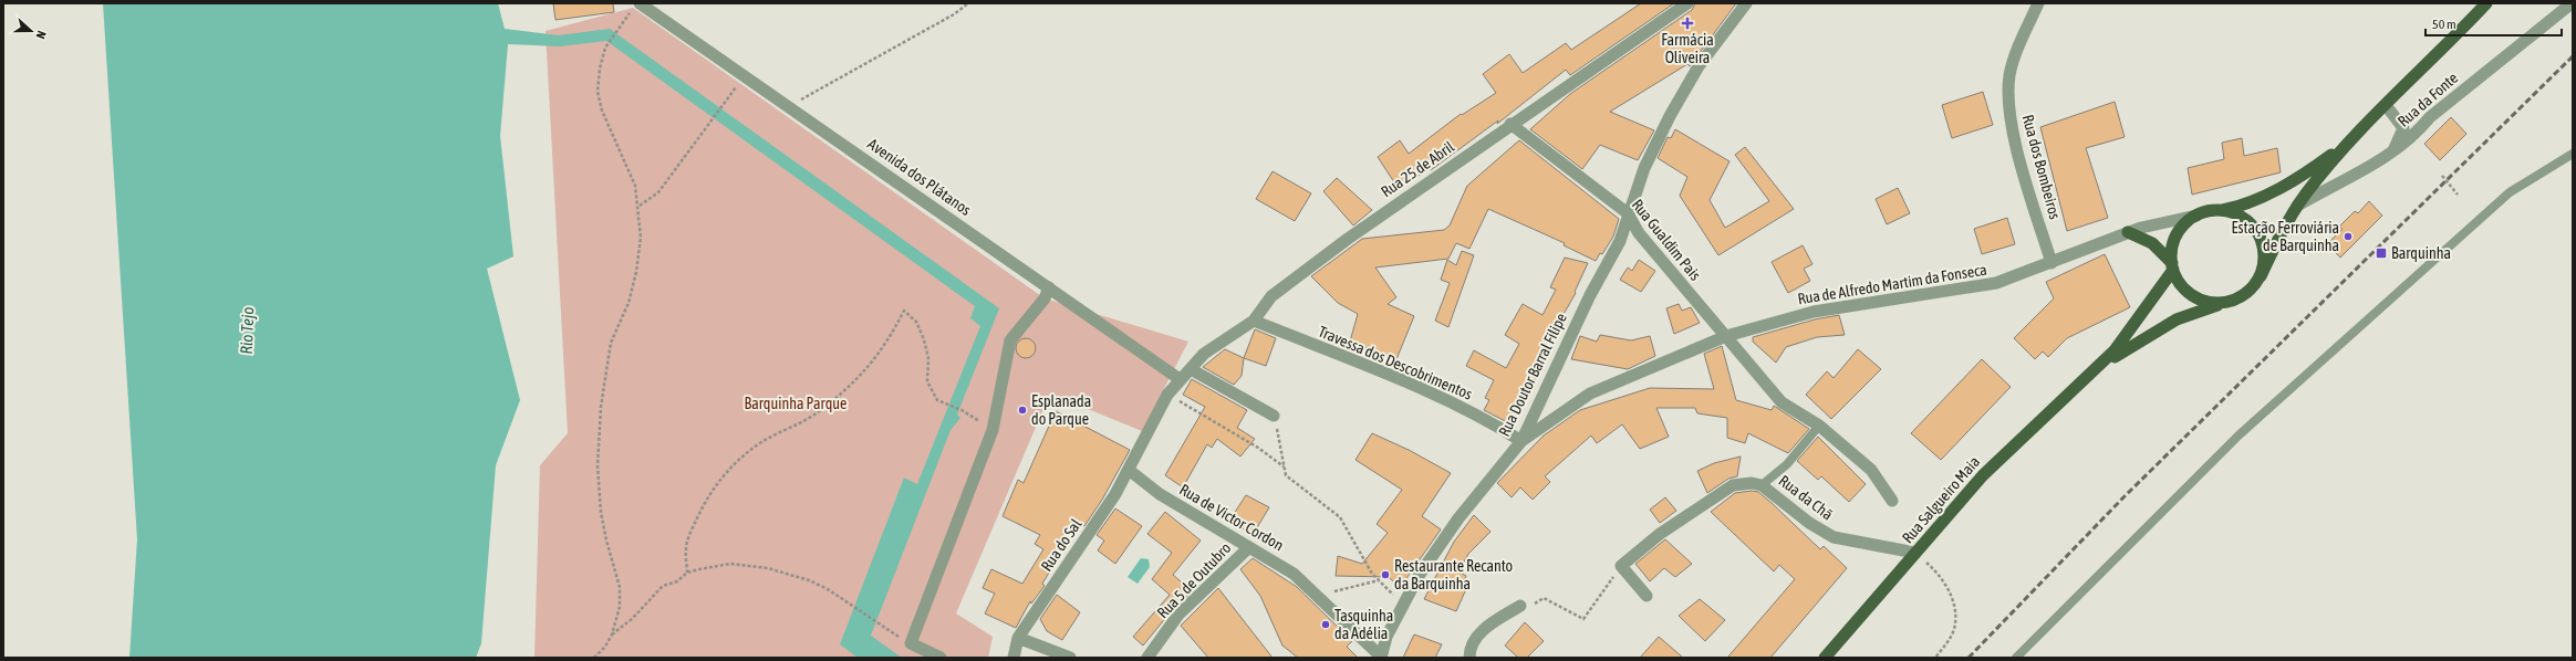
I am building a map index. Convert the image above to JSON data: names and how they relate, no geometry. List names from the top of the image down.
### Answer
{
  "streets": {
    "main road": ["Rua Salgueiro Maia"],
    "street": [
      "Rua da Fonte",
      "Rua dos Bombeiros",
      "Rua 25 de Abril",
      "Avenida dos Plátanos",
      "Rua Gualdim Pais",
      "Rua de Alfredo Martim da Fonseca",
      "Travessa dos Descobrimentos",
      "Rua Doutor Barral Filipe",
      "Rua da Chã",
      "Rua de Victor Cordon",
      "Rua do Sal",
      "Rua 5 de Outubro"
    ]
  },
  "crossings": [
    ["Rua dos Bombeiros", "Rua de Alfredo Martim da Fonseca"],
    ["Rua 25 de Abril", "Avenida dos Plátanos"],
    ["Rua 25 de Abril", "Rua Gualdim Pais"],
    ["Rua 25 de Abril", "Travessa dos Descobrimentos"],
    ["Rua 25 de Abril", "Rua do Sal"],
    ["Rua Gualdim Pais", "Rua de Alfredo Martim da Fonseca"],
    ["Rua Gualdim Pais", "Rua Doutor Barral Filipe"],
    ["Rua de Alfredo Martim da Fonseca", "Travessa dos Descobrimentos"],
    ["Rua de Alfredo Martim da Fonseca", "Rua Doutor Barral Filipe"],
    ["Rua de Alfredo Martim da Fonseca", "Rua Salgueiro Maia"],
    ["Travessa dos Descobrimentos", "Rua Doutor Barral Filipe"],
    ["Rua Doutor Barral Filipe", "Rua de Victor Cordon"],
    ["Rua da Chã", "Rua Salgueiro Maia"],
    ["Rua de Victor Cordon", "Rua do Sal"],
    ["Rua de Victor Cordon", "Rua 5 de Outubro"]
  ],
  "water": ["Rio Tejo"],
  "parks": ["Barquinha Parque"],
  "places": {
    "health": ["Farmácia Oliveira"],
    "other": [
      "Estação Ferroviária de Barquinha",
      "Esplanada do Parque",
      "Restaurante Recanto da Barquinha",
      "Tasquinha da Adélia"
    ],
    "transit": ["Barquinha"]
  },
  "scale_bar": "50 m",
  "north": "right"
}
